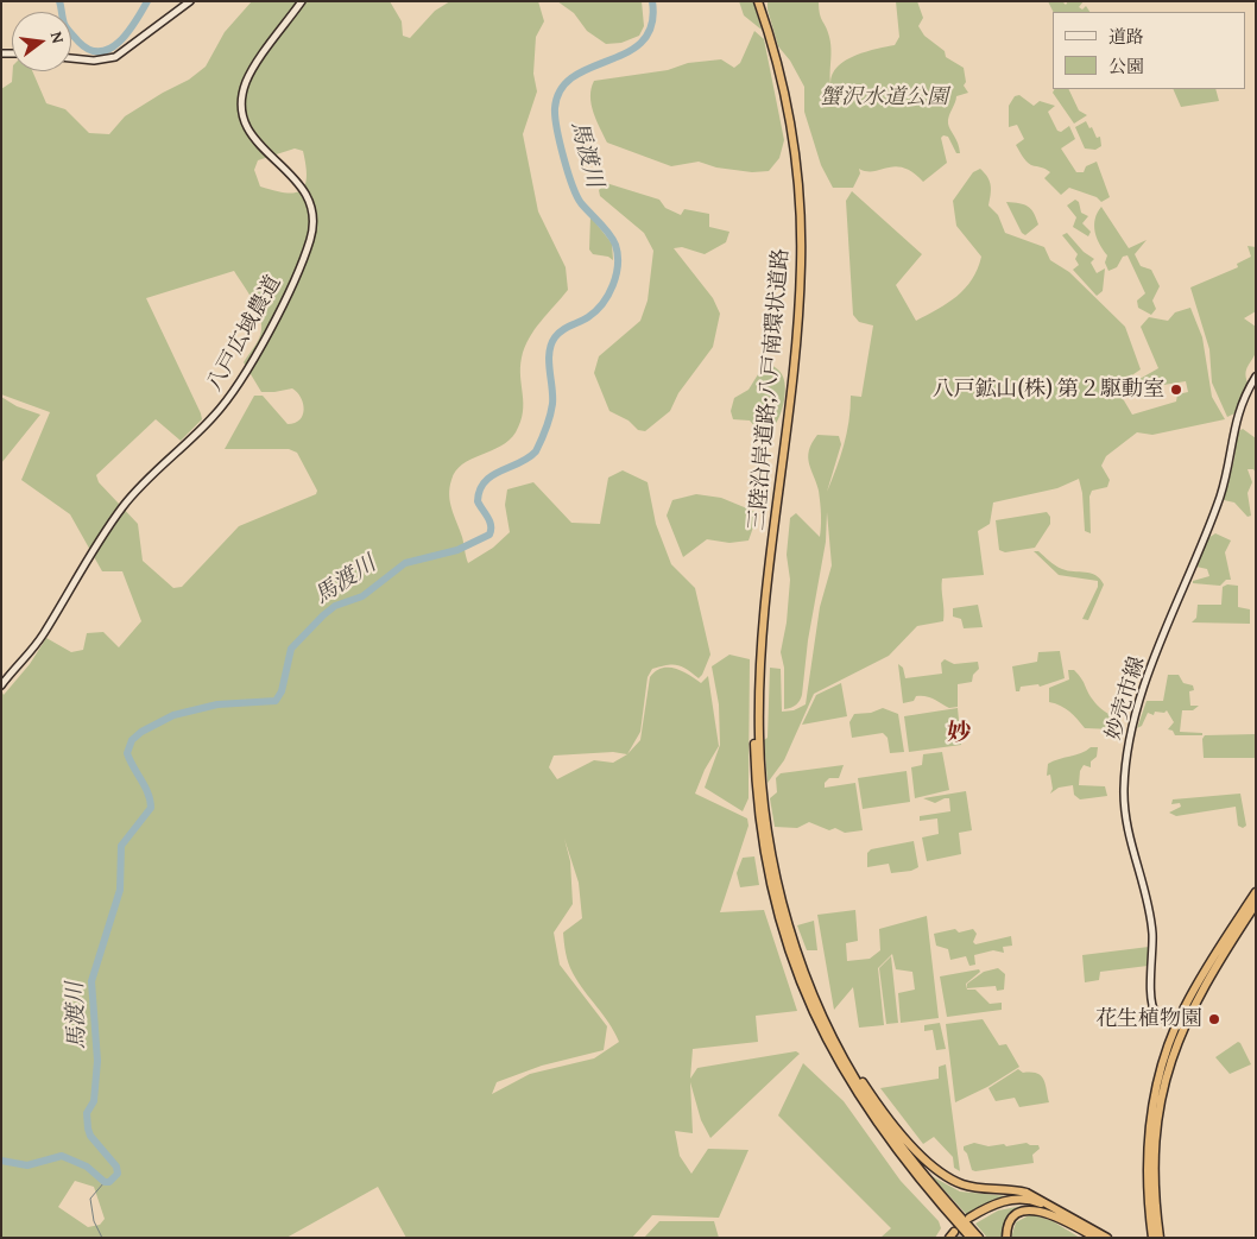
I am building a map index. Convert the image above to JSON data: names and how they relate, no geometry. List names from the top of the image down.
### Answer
{
  "streets": {
    "highway": ["三陸沿岸道路;八戸南環状道路"],
    "main road": ["八戸広域農道", "妙売市線"]
  },
  "districts": ["妙"],
  "water": ["馬渡川"],
  "parks": ["蟹沢水道公園"],
  "places": ["八戸鉱山(株) 第２駆動室", "花生植物園"],
  "legend": ["道路", "公園"],
  "north": "right"
}
